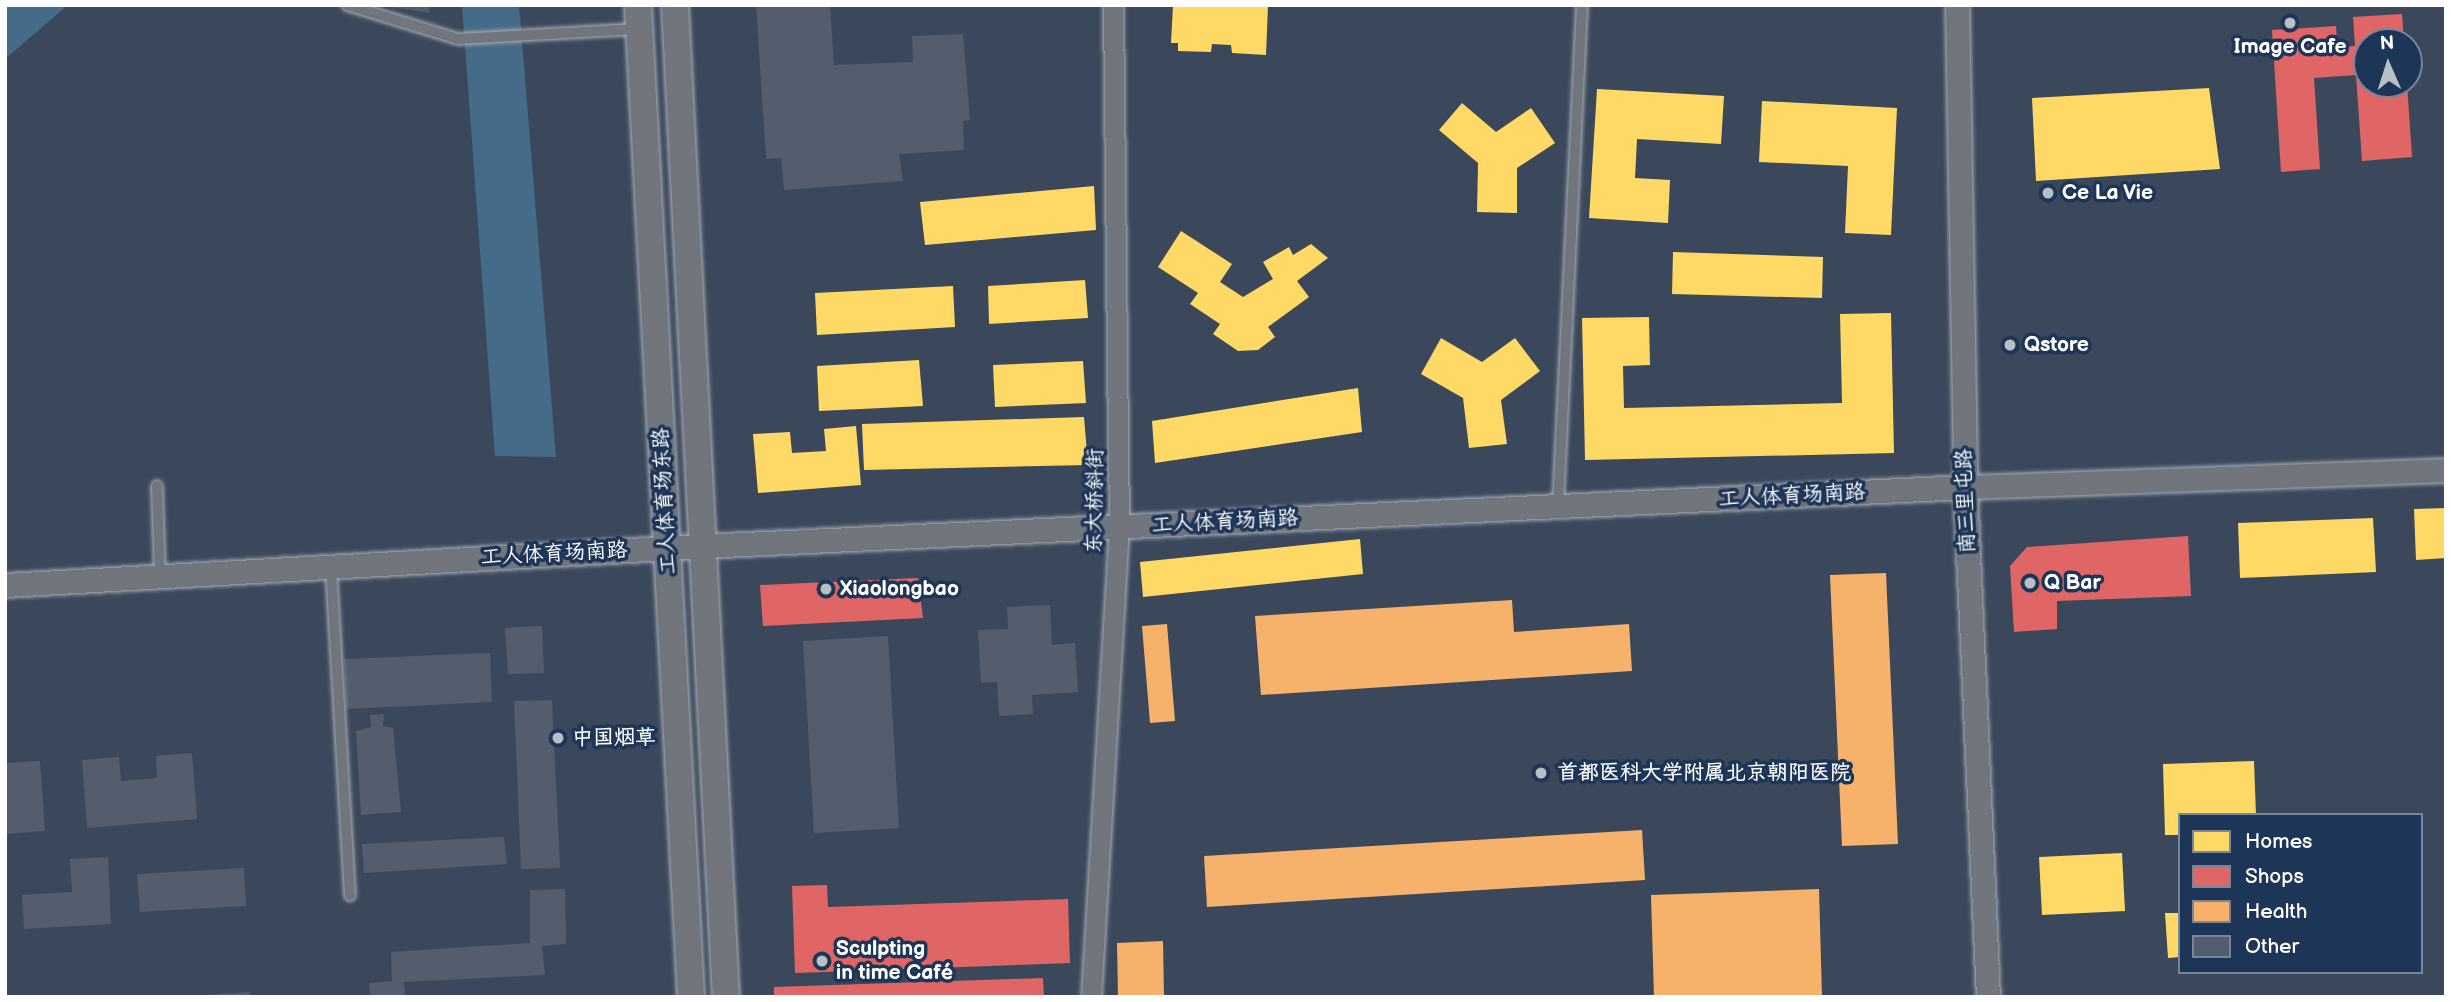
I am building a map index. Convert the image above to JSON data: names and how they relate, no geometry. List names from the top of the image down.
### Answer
{
  "streets": {
    "main road": ["工人体育场东路"],
    "street": ["工人体育场南路", "东大桥斜街", "南三里屯路"]
  },
  "crossings": [
    ["工人体育场南路", "工人体育场东路"],
    ["工人体育场南路", "东大桥斜街"],
    ["工人体育场南路", "南三里屯路"]
  ],
  "places": [
    "Image Cafe",
    "Ce La Vie",
    "Qstore",
    "Q Bar",
    "Xiaolongbao",
    "中国烟草",
    "首都医科大学附属北京朝阳医院",
    "Sculpting in time Café"
  ],
  "legend": [
    "Homes",
    "Shops",
    "Health",
    "Other"
  ],
  "north": "top"
}
